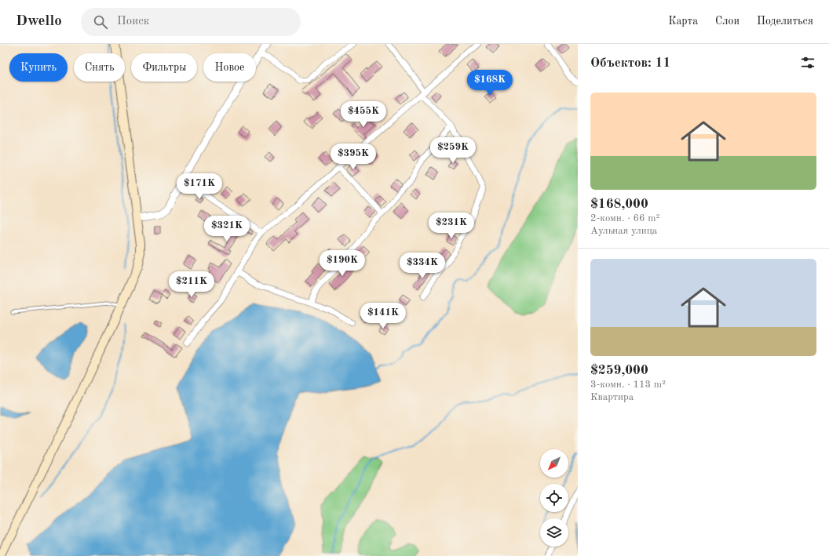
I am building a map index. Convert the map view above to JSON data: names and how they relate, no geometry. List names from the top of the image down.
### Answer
{
  "north": "bottom left",
  "page": {
    "header": "Dwello",
    "search": "Поиск",
    "nav": ["Карта", "Слои", "Поделиться"],
    "heading": "Объектов: 11",
    "chip": [
      "Купить",
      "Снять",
      "Фильтры",
      "Новое"
    ],
    "price": [
      "$168K",
      "$455K",
      "$259K",
      "$395K",
      "$171K",
      "$231K",
      "$321K",
      "$190K",
      "$334K",
      "$211K",
      "$141K"
    ],
    "list": [
      {
        "name": "$168,000",
        "note": "2-комн. · 66 m² · Аульная улица"
      },
      {
        "name": "$259,000",
        "note": "3-комн. · 113 m² · Квартира"
      }
    ]
  }
}
